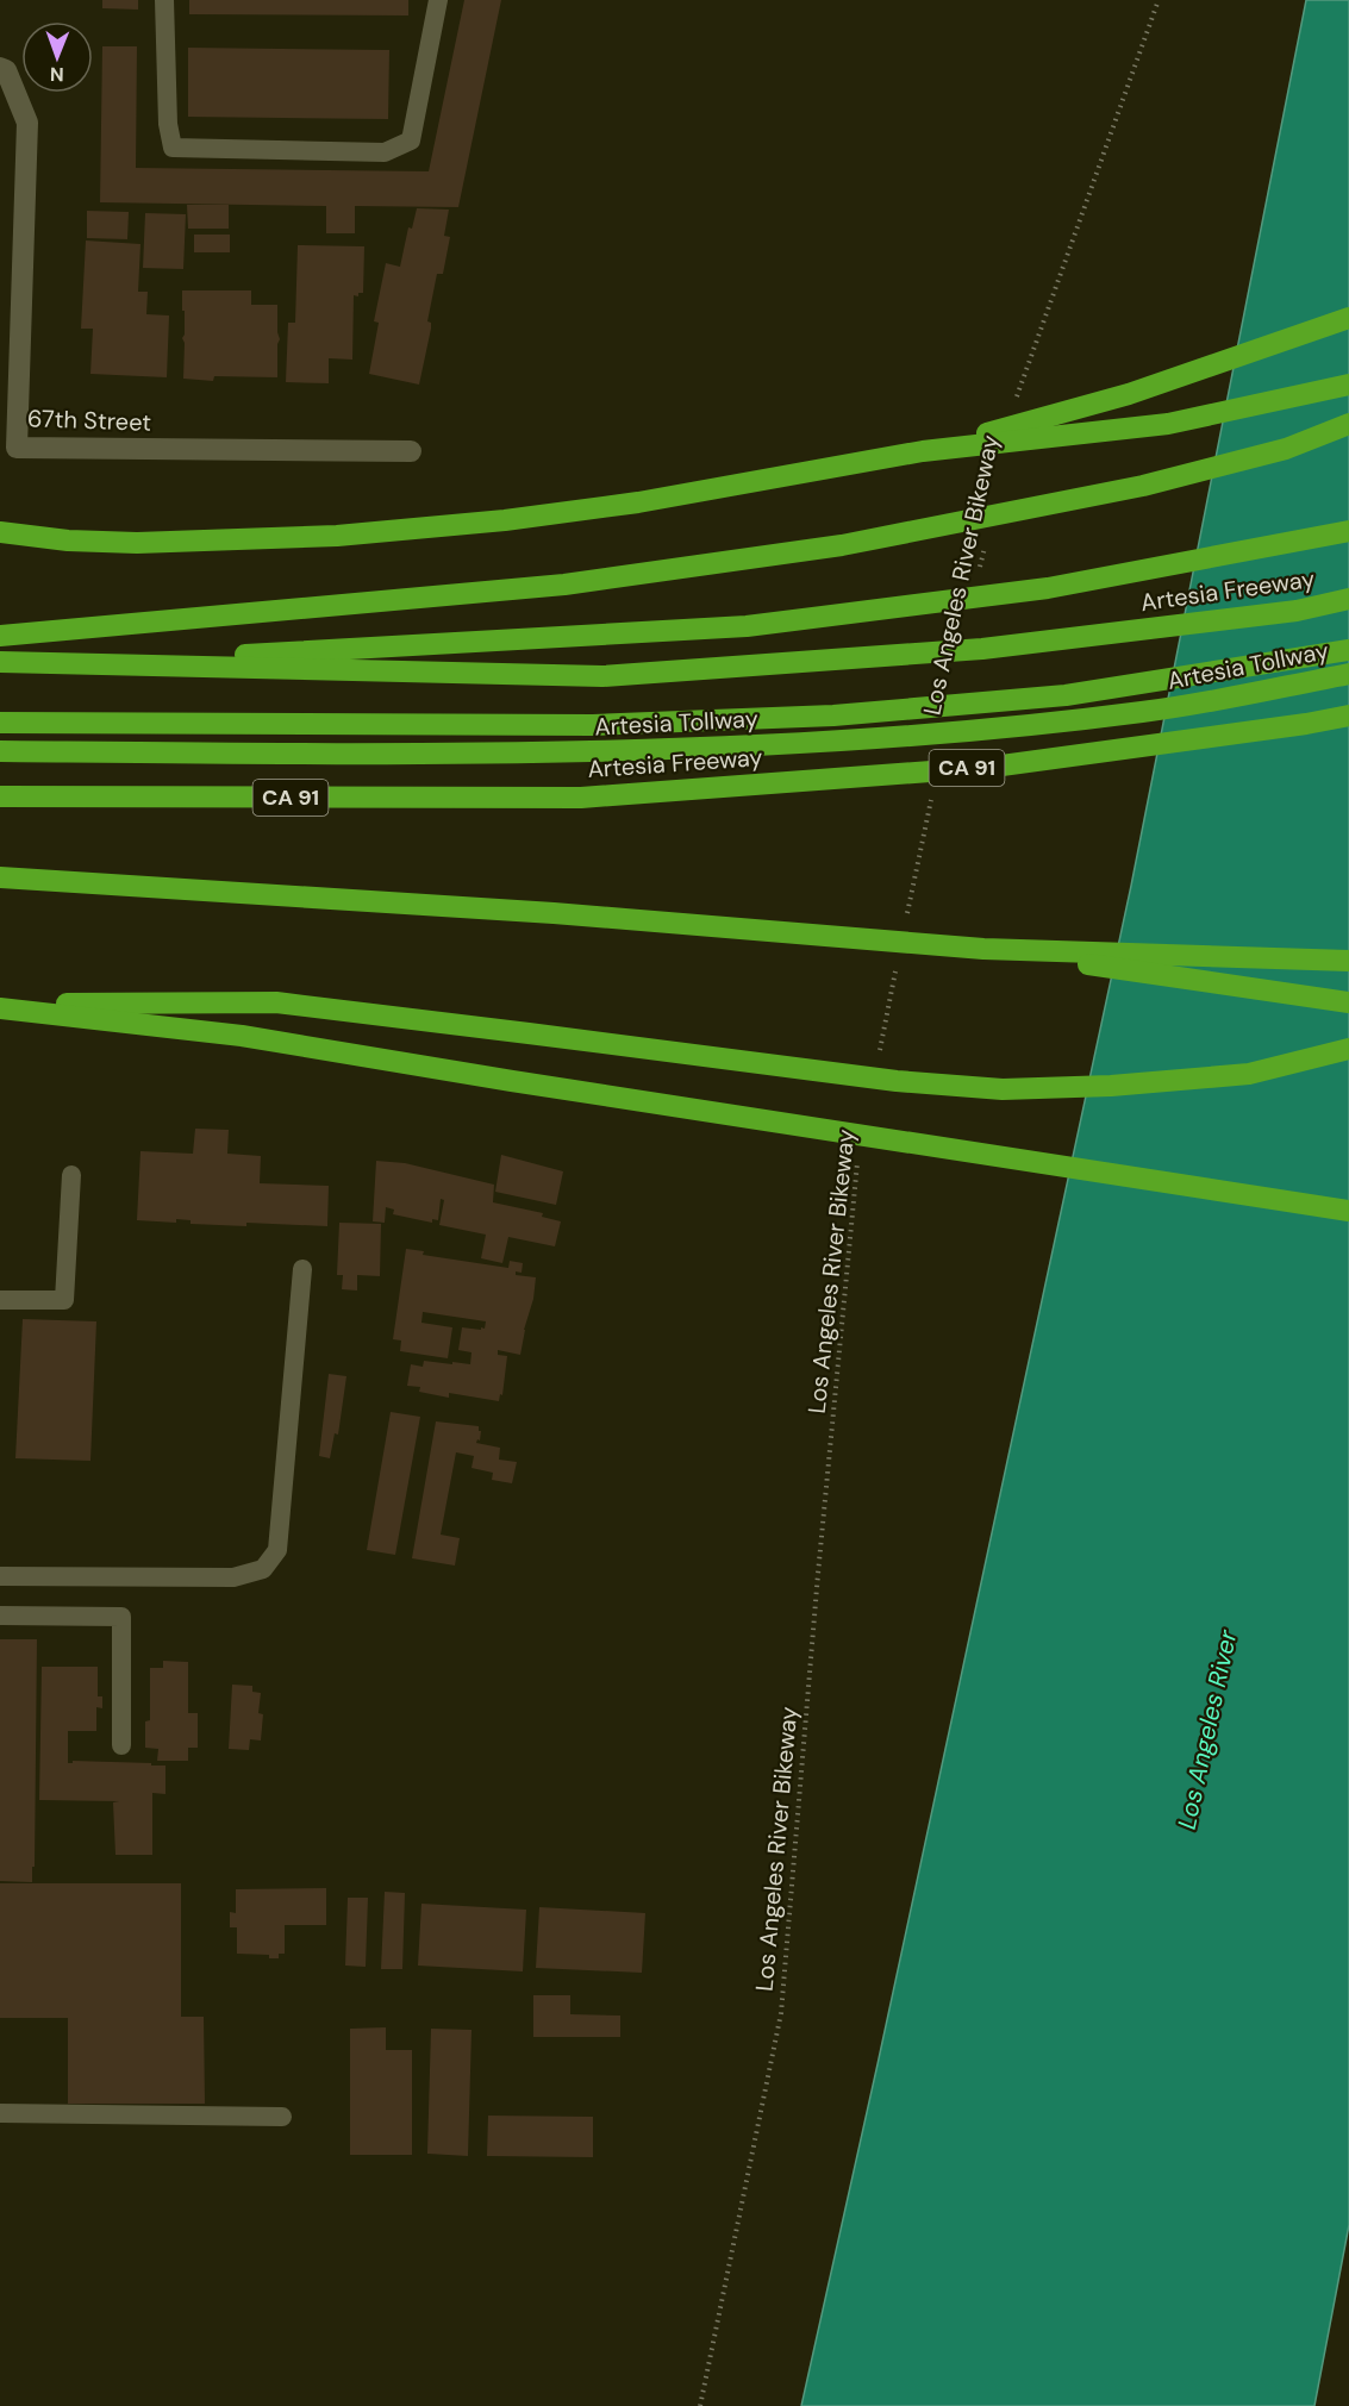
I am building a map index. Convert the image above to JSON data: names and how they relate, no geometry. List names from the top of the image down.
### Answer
{
  "streets": {
    "highway": ["Artesia Freeway", "Artesia Tollway", "CA 91"],
    "street": ["67th Street"],
    "path": ["Los Angeles River Bikeway"]
  },
  "water": ["Los Angeles River"],
  "north": "bottom"
}
